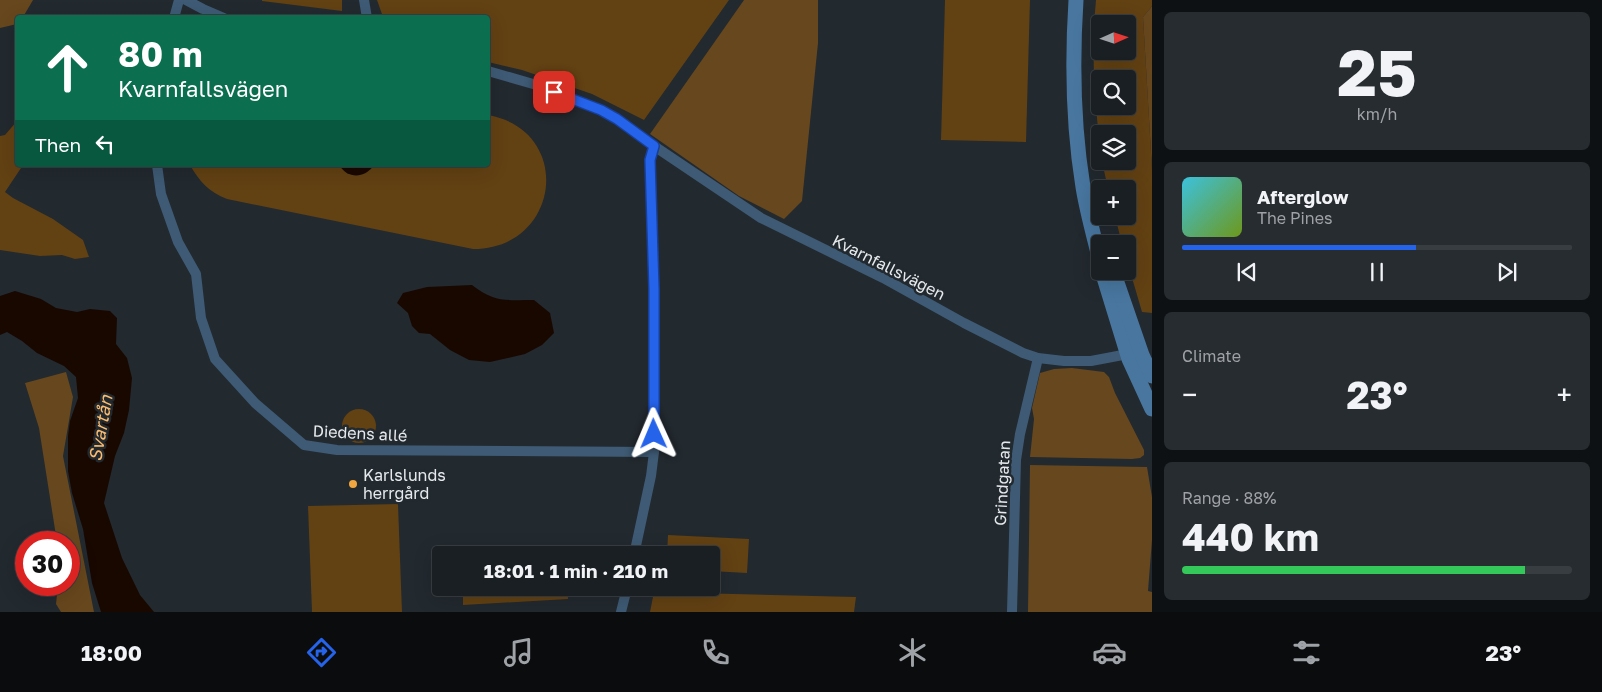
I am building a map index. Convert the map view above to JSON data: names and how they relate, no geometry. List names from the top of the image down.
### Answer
{
  "streets": {
    "street": ["Kvarnfallsvägen", "Diedens allé", "Grindgatan"]
  },
  "crossings": [
    ["Kvarnfallsvägen", "Grindgatan"]
  ],
  "water": ["Svartån"],
  "places": ["Karlslunds herrgård"],
  "north": "right",
  "page": {
    "tile": [
      ["25", "km/h"],
      "Climate",
      ["Range · 88%", "440 km"]
    ],
    "map_buttons": ["+", "−"],
    "turn": ["80 m", "Kvarnfallsvägen"],
    "then": "Then",
    "song": ["Afterglow", "The Pines"],
    "heat": ["−", "23°", "+"],
    "limit": "30",
    "trip": "18:01 · 1 min · 210 m",
    "tabs": ["18:00", "23°"]
  }
}
